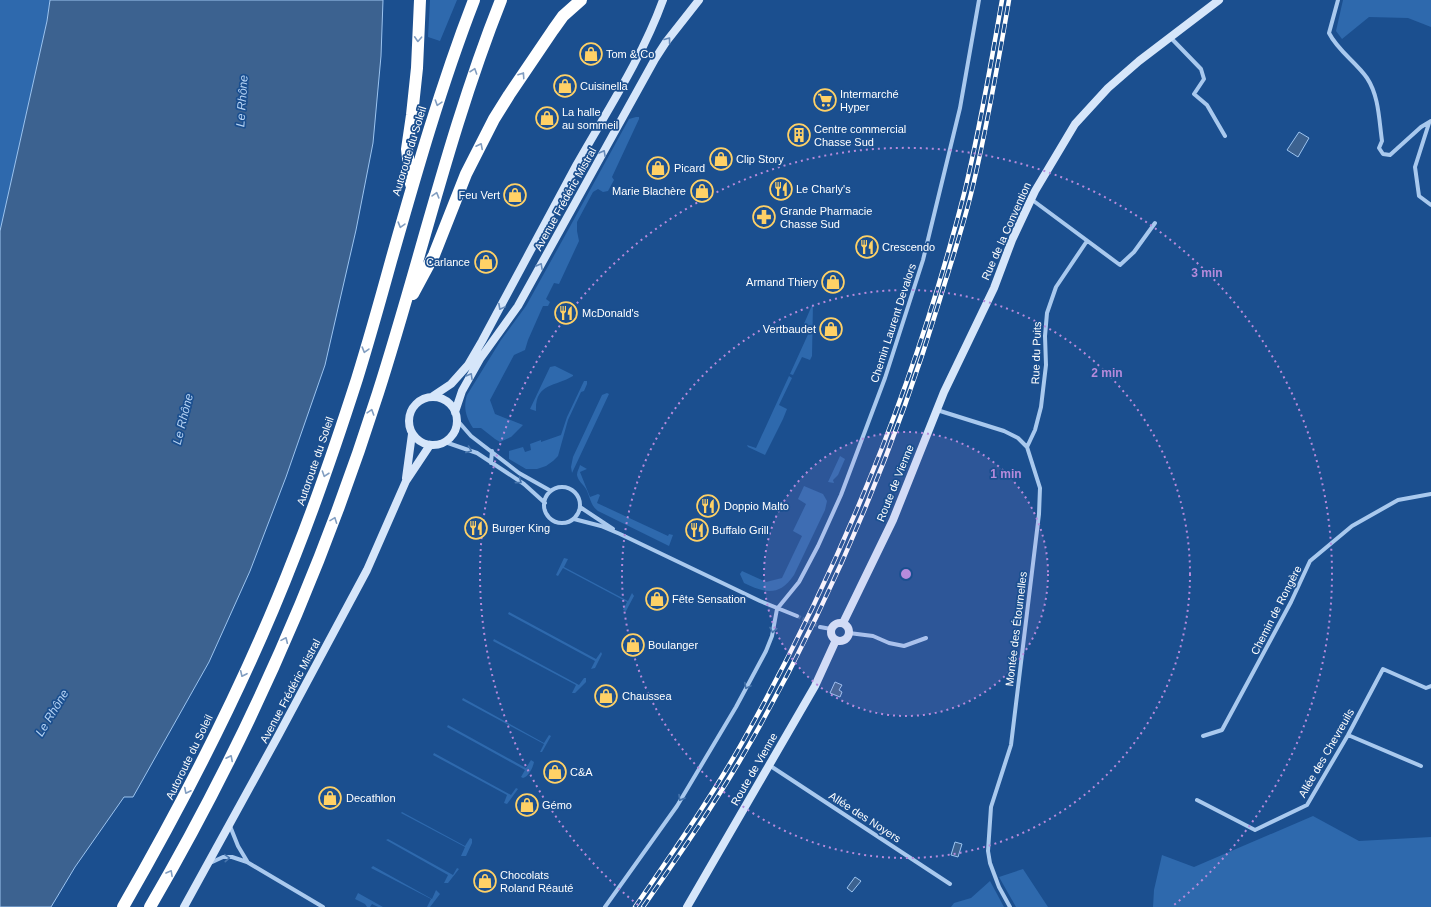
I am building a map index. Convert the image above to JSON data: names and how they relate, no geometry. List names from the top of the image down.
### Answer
{
  "streets": {
    "highway": ["Autoroute du Soleil"],
    "main road": ["Avenue Frédéric Mistral", "Rue de la Convention", "Route de Vienne"],
    "street": [
      "Chemin Laurent Devalors",
      "Rue du Puits",
      "Chemin de Rongère",
      "Montée des Étournelles",
      "Allée des Chevreuils",
      "Allée des Noyers"
    ]
  },
  "crossings": [
    ["Rue de la Convention", "Route de Vienne"],
    ["Rue du Puits", "Montée des Étournelles"],
    ["Route de Vienne", "Allée des Noyers"]
  ],
  "water": ["Le Rhône"],
  "places": {
    "shop": [
      "Tom & Co",
      "Cuisinella",
      "La halle au sommeil",
      "Clip Story",
      "Picard",
      "Marie Blachère",
      "Feu Vert",
      "Carlance",
      "Armand Thiery",
      "Vertbaudet",
      "Fête Sensation",
      "Boulanger",
      "Chaussea",
      "C&A",
      "Decathlon",
      "Gémo",
      "Chocolats Roland Réauté"
    ],
    "supermarket": ["Intermarché Hyper"],
    "building": ["Centre commercial Chasse Sud"],
    "restaurant": [
      "Le Charly's",
      "Crescendo",
      "McDonald's",
      "Doppio Malto",
      "Burger King",
      "Buffalo Grill"
    ],
    "pharmacy": ["Grande Pharmacie Chasse Sud"]
  },
  "rings": ["3 min", "2 min", "1 min"]
}
